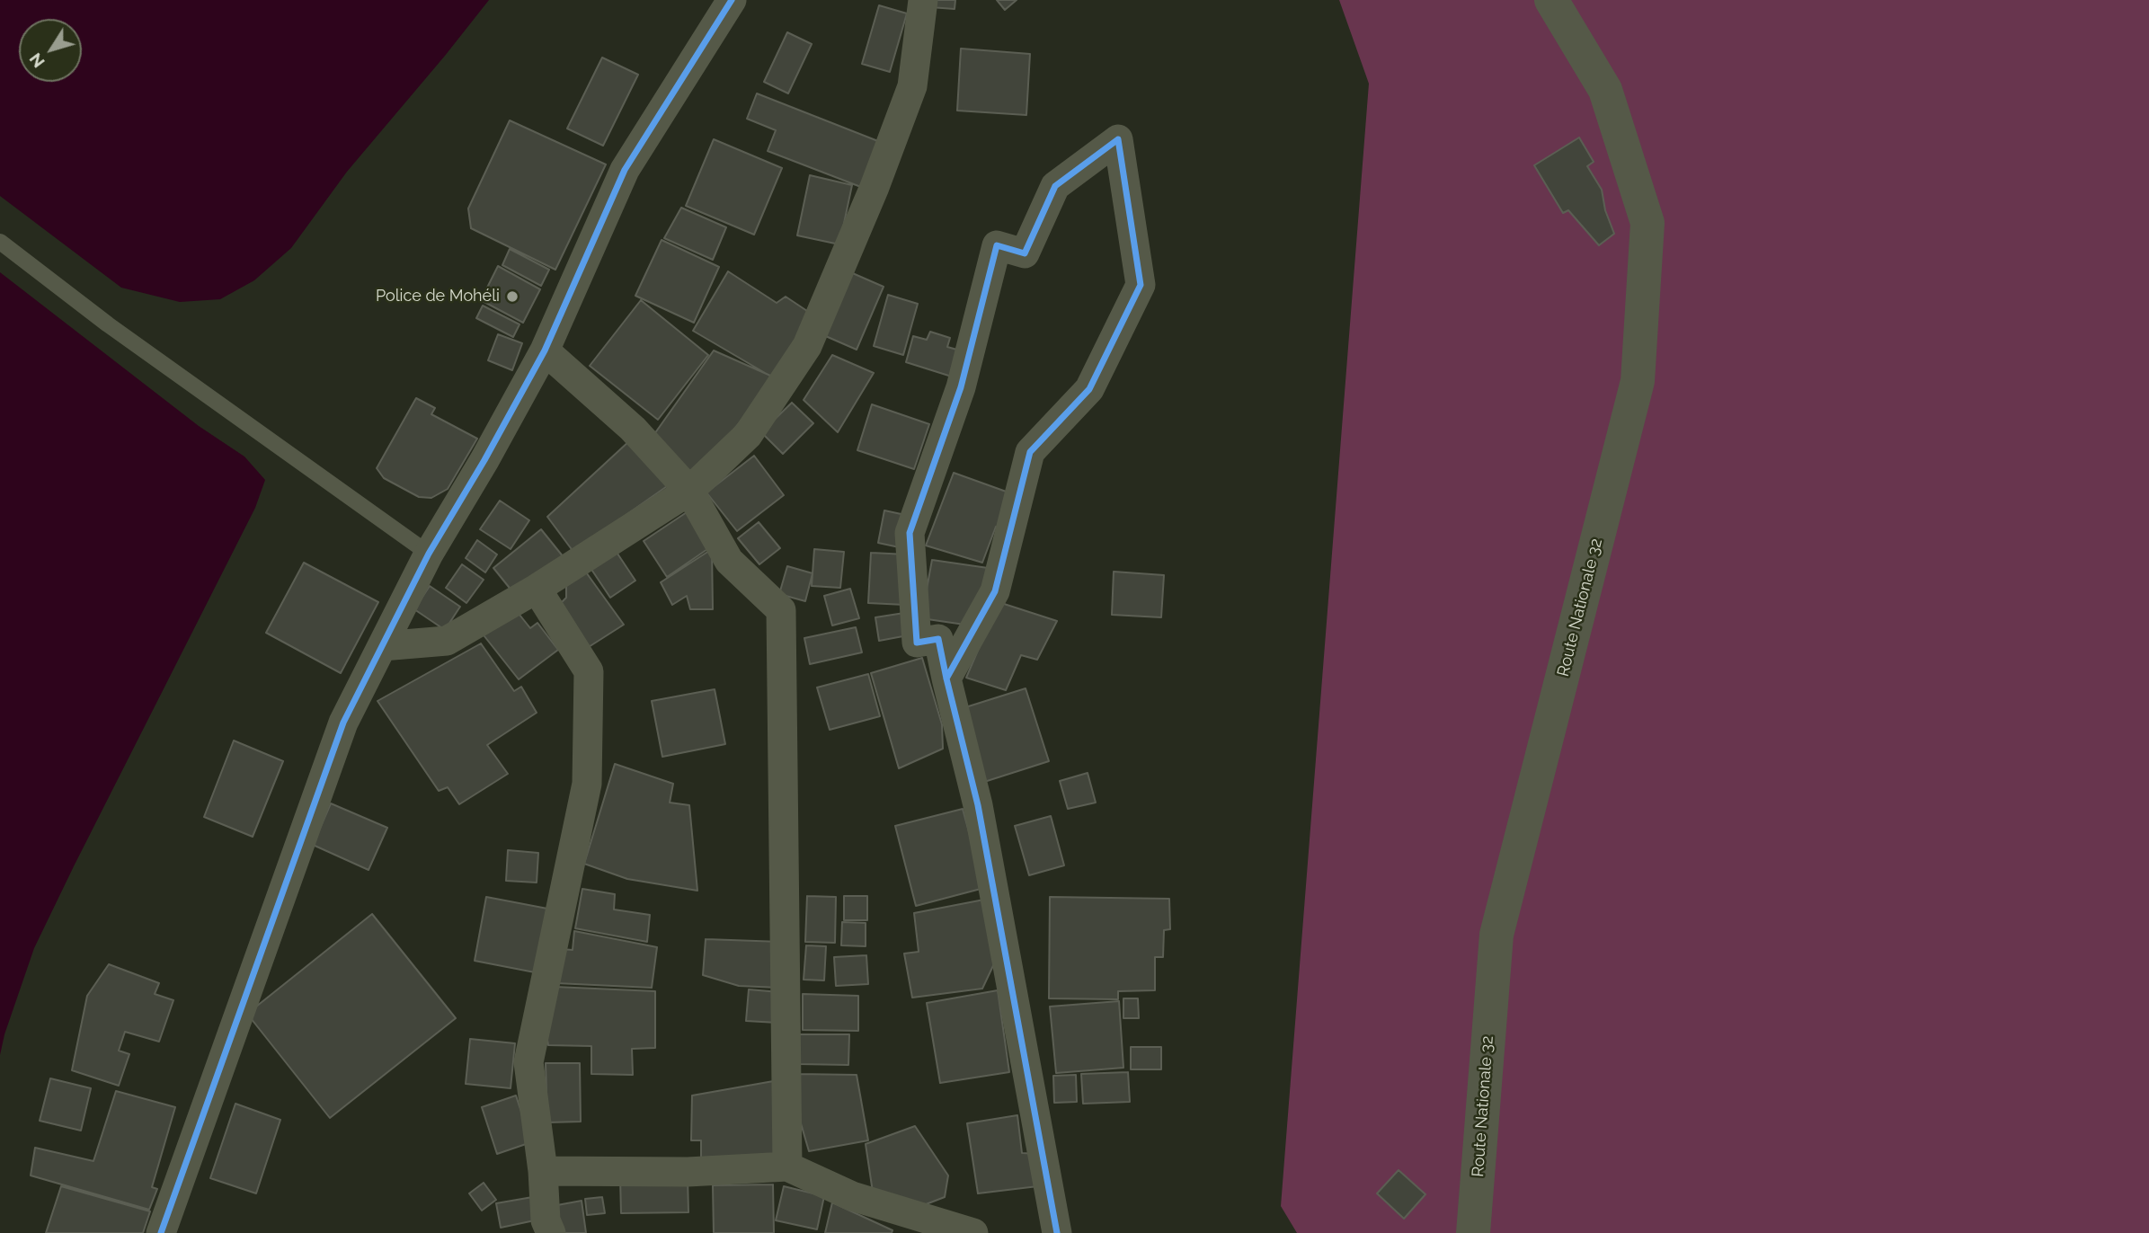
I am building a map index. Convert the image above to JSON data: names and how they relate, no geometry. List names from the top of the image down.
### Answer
{
  "streets": {
    "street": ["Route Nationale 32"]
  },
  "places": ["Police de Mohéli"],
  "north": "bottom left"
}
